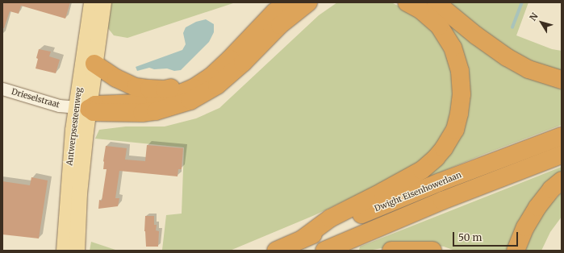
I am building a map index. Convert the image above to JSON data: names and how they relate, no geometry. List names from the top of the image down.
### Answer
{
  "streets": {
    "highway": ["Dwight Eisenhowerlaan"],
    "main road": ["Antwerpsesteenweg"],
    "street": ["Drieselstraat"]
  },
  "crossings": [
    ["Drieselstraat", "Antwerpsesteenweg"]
  ],
  "scale_bar": "50 m",
  "north": "top left"
}
